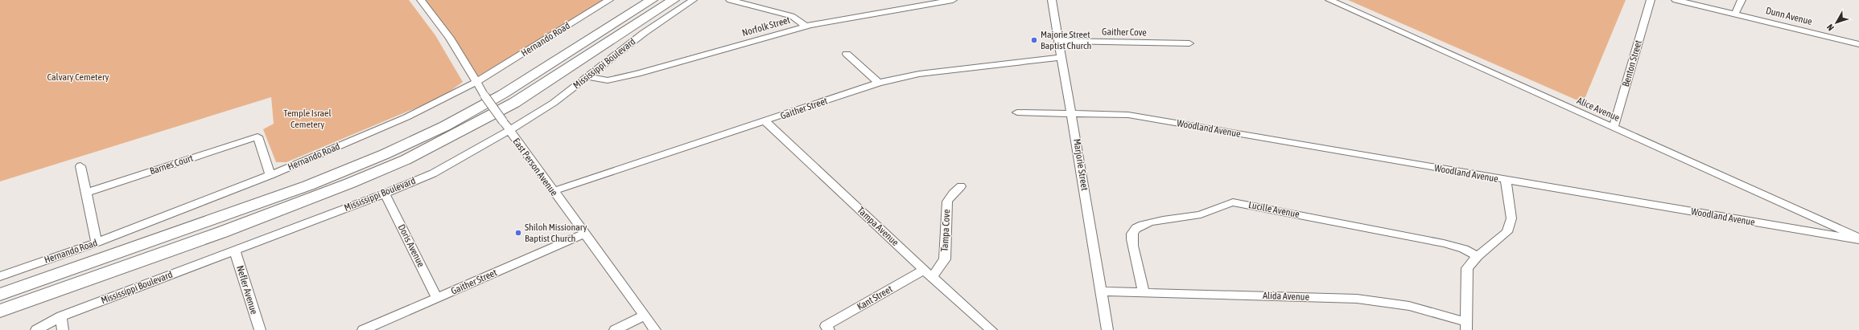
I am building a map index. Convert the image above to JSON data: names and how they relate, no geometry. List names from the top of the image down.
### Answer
{
  "streets": {
    "street": [
      "Dunn Avenue",
      "Norfolk Street",
      "Gaither Cove",
      "Hernando Road",
      "Mississippi Boulevard",
      "Benton Street",
      "Gaither Street",
      "Alice Avenue",
      "Woodland Avenue",
      "Barnes Court",
      "Marjorie Street",
      "East Person Avenue",
      "Lucille Avenue",
      "Tampa Avenue",
      "Tampa Cove",
      "Doris Avenue",
      "Nefler Avenue",
      "Alida Avenue",
      "Kant Street"
    ]
  },
  "crossings": [
    ["Norfolk Street", "Mississippi Boulevard"],
    ["Gaither Cove", "Marjorie Street"],
    ["Hernando Road", "Barnes Court"],
    ["Hernando Road", "East Person Avenue"],
    ["Mississippi Boulevard", "East Person Avenue"],
    ["Mississippi Boulevard", "Doris Avenue"],
    ["Mississippi Boulevard", "Nefler Avenue"],
    ["Benton Street", "Alice Avenue"],
    ["Gaither Street", "Marjorie Street"],
    ["Gaither Street", "East Person Avenue"],
    ["Gaither Street", "Tampa Avenue"],
    ["Gaither Street", "Doris Avenue"],
    ["Woodland Avenue", "Marjorie Street"],
    ["Marjorie Street", "Alida Avenue"],
    ["Lucille Avenue", "Alida Avenue"],
    ["Tampa Avenue", "Tampa Cove"],
    ["Tampa Avenue", "Kant Street"]
  ],
  "parks": ["Calvary Cemetery", "Temple Israel Cemetery"],
  "places": ["Majorie Street Baptist Church", "Shiloh Missionary Baptist Church"],
  "north": "bottom left"
}
